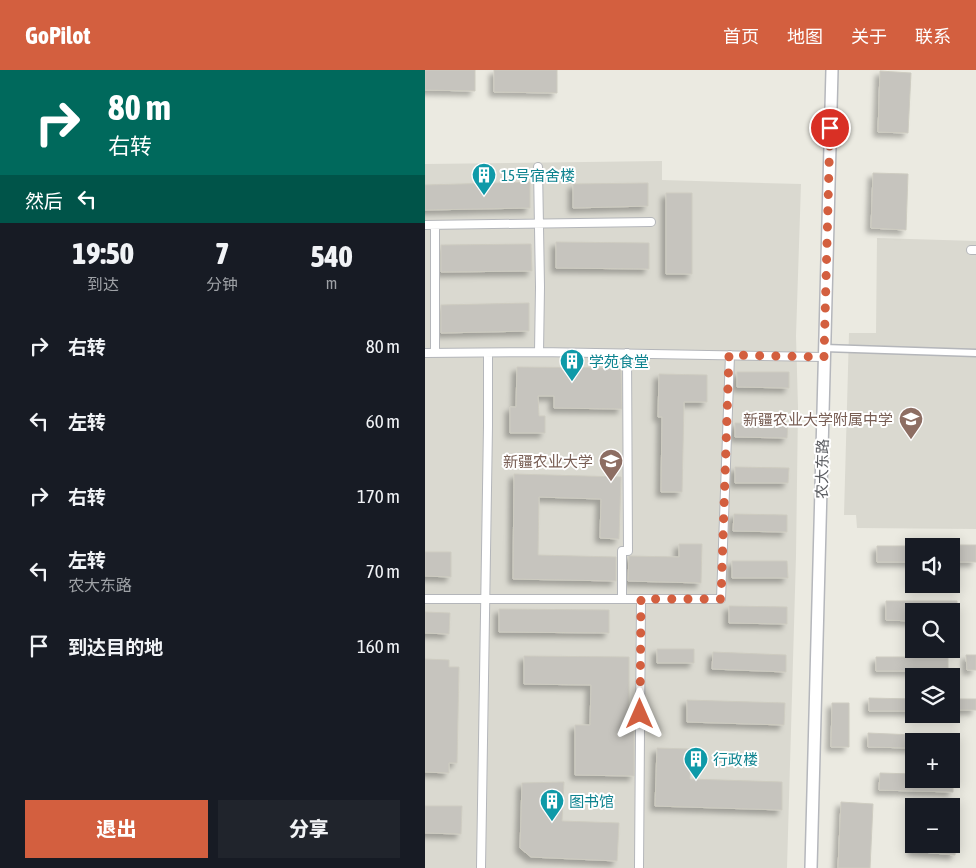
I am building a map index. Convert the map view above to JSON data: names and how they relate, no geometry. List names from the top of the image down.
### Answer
{
  "streets": {
    "main road": ["农大东路"]
  },
  "places": {
    "building": [
      "15号宿舍楼",
      "学苑食堂",
      "行政楼",
      "图书馆"
    ],
    "school or university": ["新疆农业大学附属中学", "新疆农业大学"]
  },
  "page": {
    "header": "GoPilot",
    "nav": [
      "首页",
      "地图",
      "关于",
      "联系"
    ],
    "turn": ["80 m", "右转"],
    "then": "然后",
    "eta": [
      "19:50",
      "到达",
      "7",
      "分钟",
      "540",
      "m"
    ],
    "list": [
      {
        "name": "右转",
        "value": "80 m"
      },
      {
        "name": "左转",
        "value": "60 m"
      },
      {
        "name": "右转",
        "value": "170 m"
      },
      {
        "name": "左转",
        "note": "农大东路",
        "value": "70 m"
      },
      {
        "name": "到达目的地",
        "value": "160 m"
      }
    ],
    "map_buttons": ["+", "−"],
    "buttons": ["退出", "分享"]
  }
}
